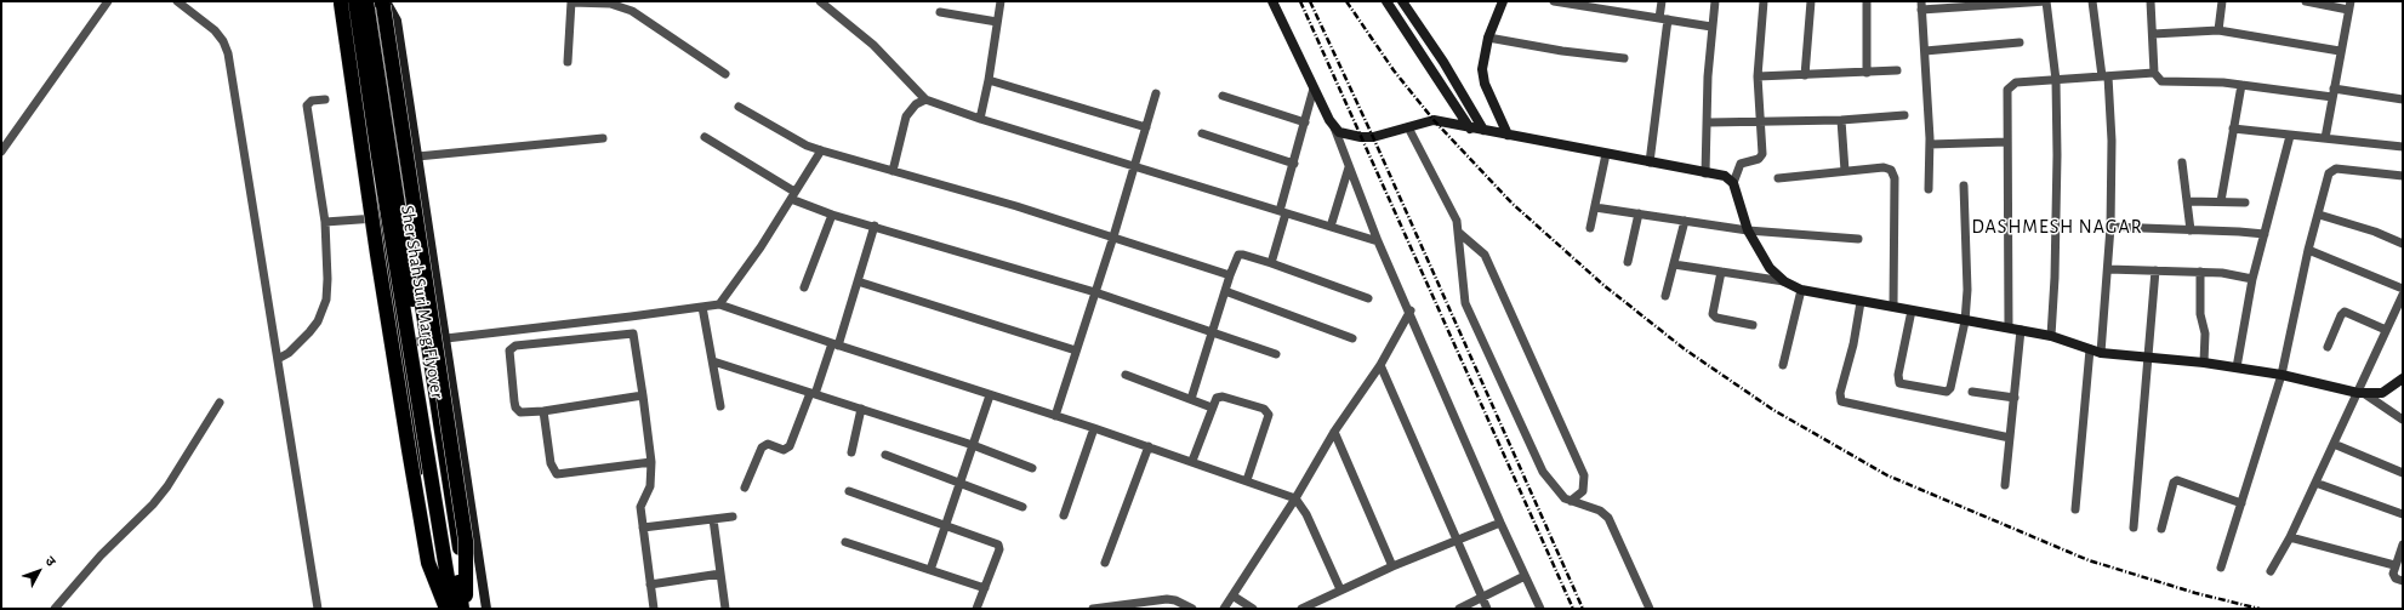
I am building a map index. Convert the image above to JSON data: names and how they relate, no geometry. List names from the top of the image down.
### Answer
{
  "streets": {
    "highway": ["Sher Shah Suri Marg Flyover"]
  },
  "districts": ["DASHMESH NAGAR"],
  "north": "top right"
}
